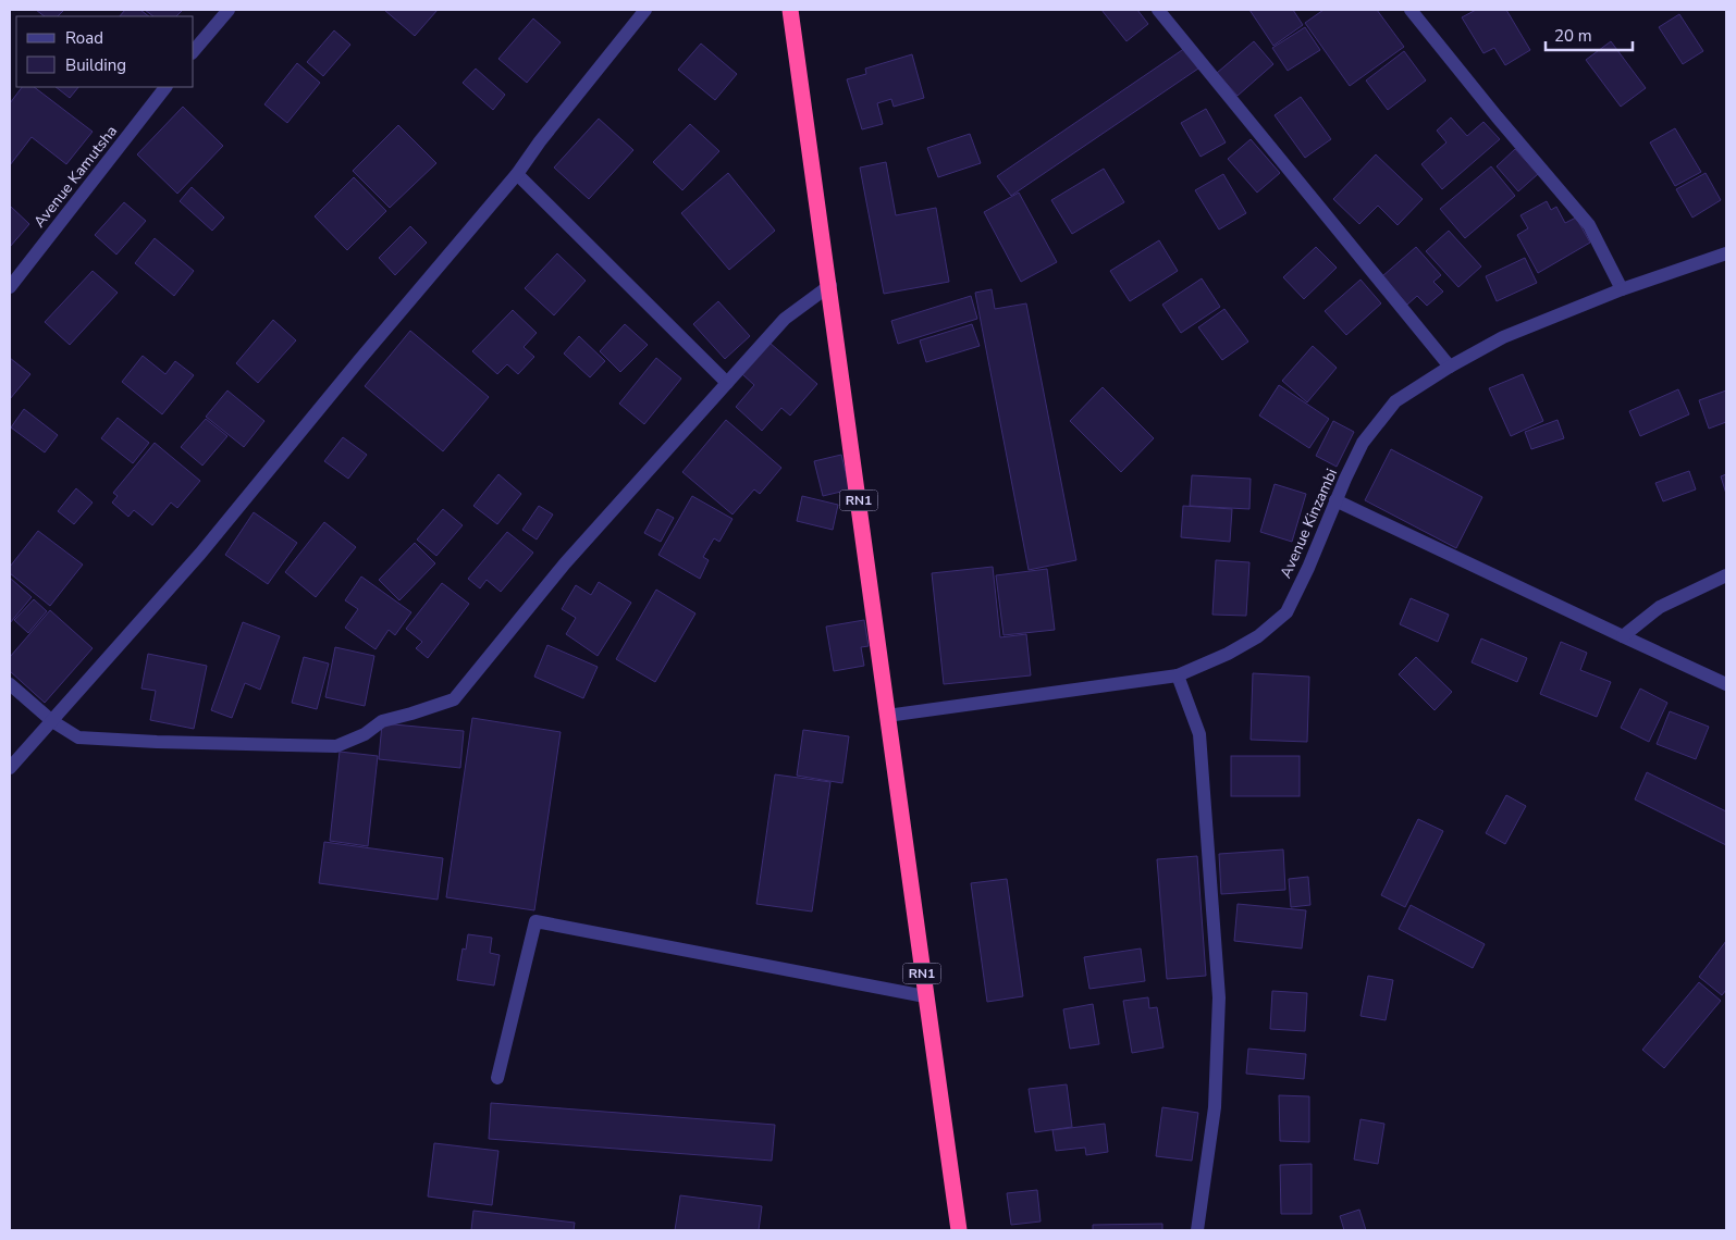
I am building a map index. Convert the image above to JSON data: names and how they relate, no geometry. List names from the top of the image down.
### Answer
{
  "streets": {
    "highway": ["RN1"],
    "street": ["Avenue Kamutsha", "Avenue Kinzambi"]
  },
  "crossings": [
    ["RN1", "Avenue Kinzambi"]
  ],
  "legend": ["Road", "Building"],
  "scale_bar": "20 m"
}
